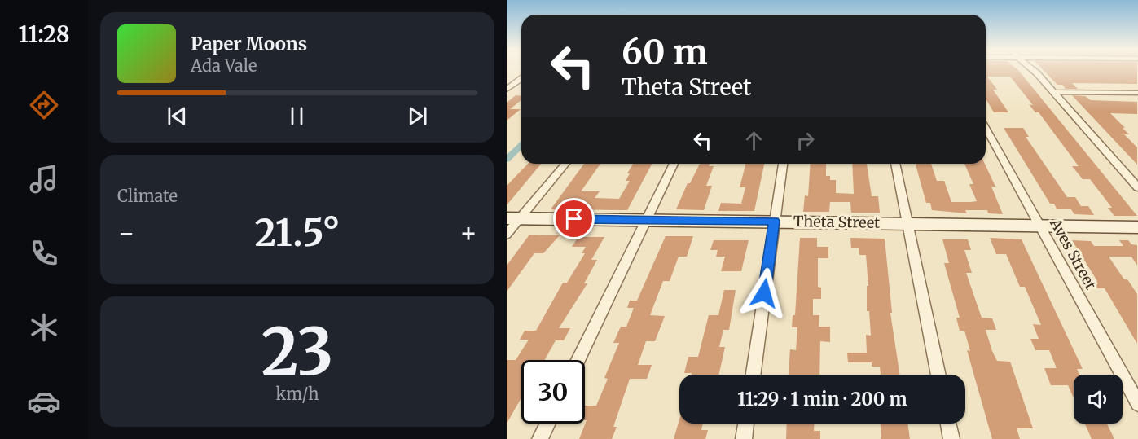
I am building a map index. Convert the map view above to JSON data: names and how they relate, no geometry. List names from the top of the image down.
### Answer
{
  "streets": {
    "street": ["Theta Street", "Aves Street"]
  },
  "crossings": [
    ["Theta Street", "Aves Street"]
  ],
  "page": {
    "tabs": "11:28",
    "turn": ["60 m", "Theta Street"],
    "song": ["Paper Moons", "Ada Vale"],
    "tile": [
      "Climate",
      ["23", "km/h"]
    ],
    "heat": ["−", "21.5°", "+"],
    "limit": "30",
    "trip": "11:29 · 1 min · 200 m"
  }
}
